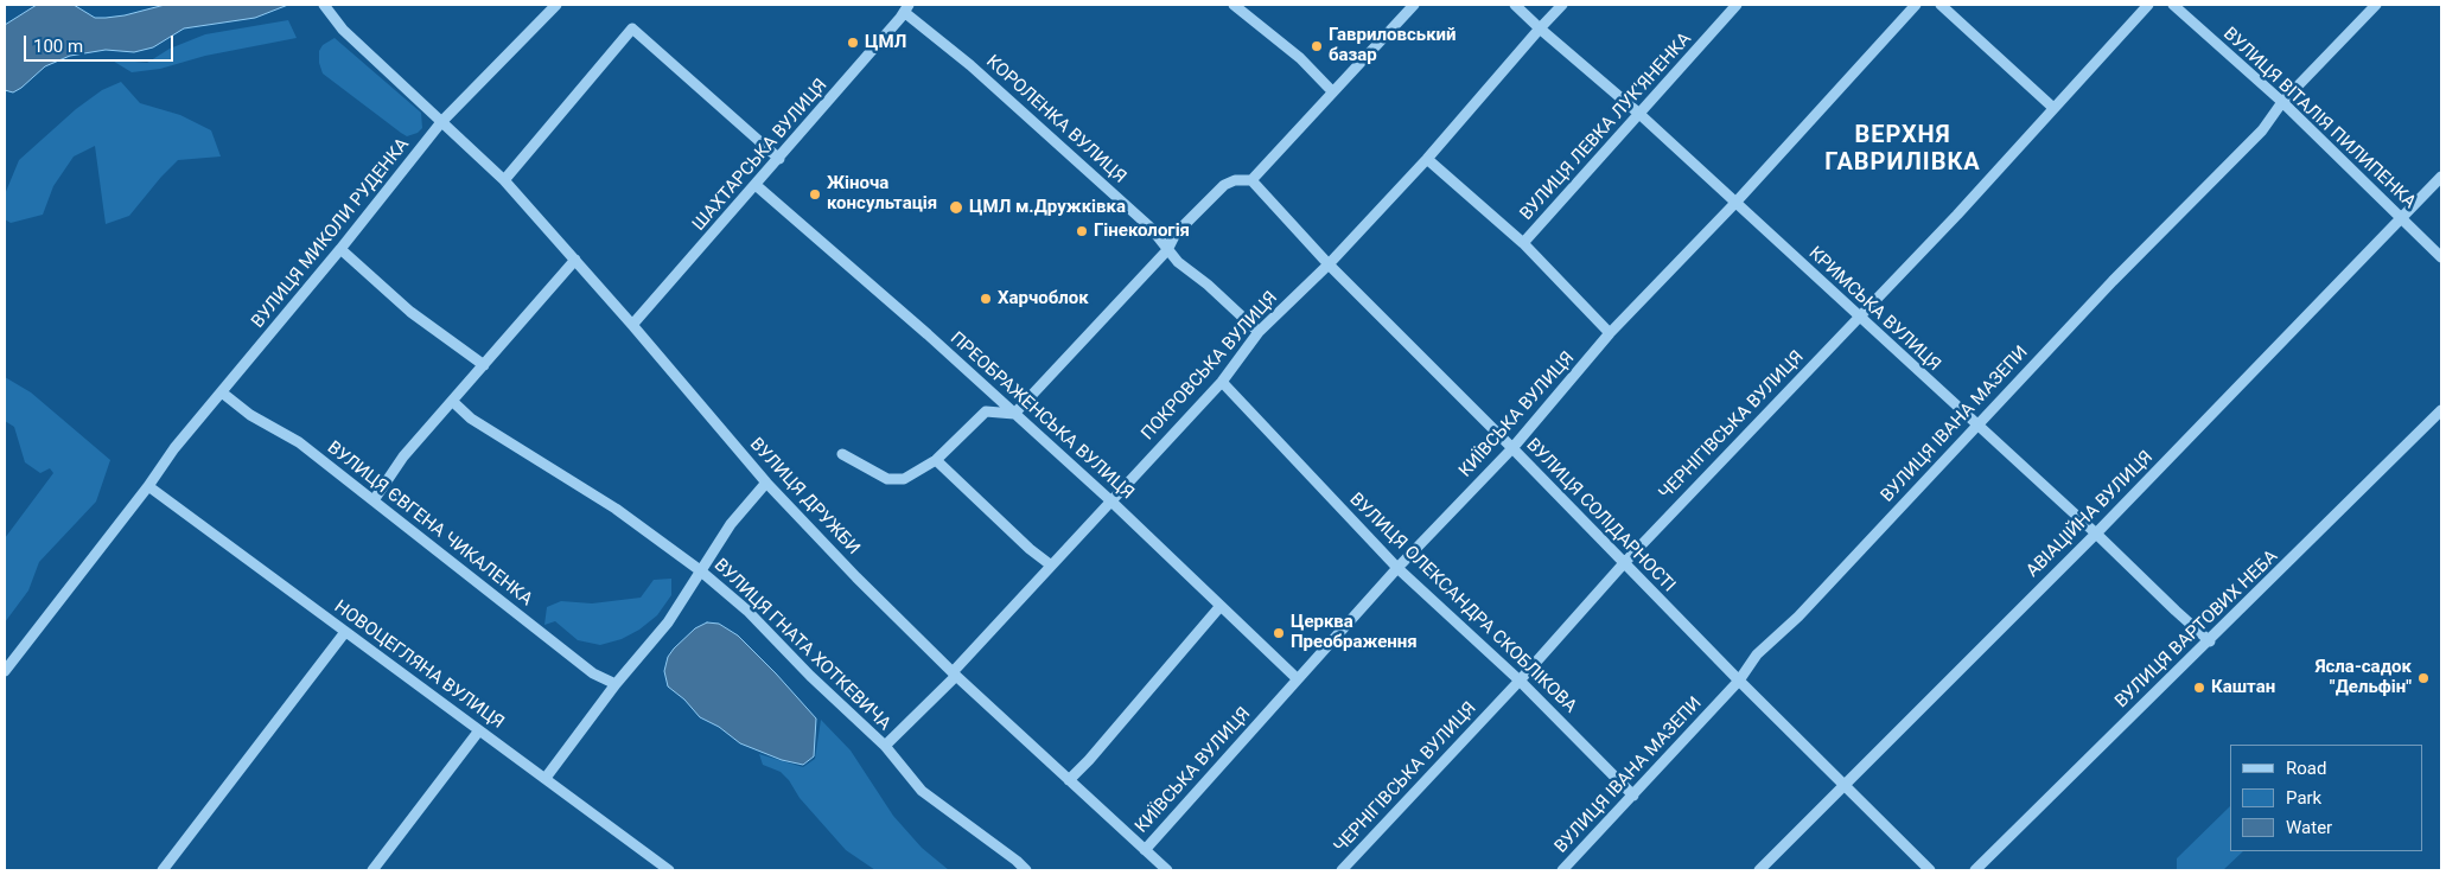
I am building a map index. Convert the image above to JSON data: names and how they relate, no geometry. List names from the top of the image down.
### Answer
{
  "streets": {
    "street": [
      "ВУЛИЦЯ ВІТАЛІЯ ПИЛИПЕНКА",
      "КОРОЛЕНКА ВУЛИЦЯ",
      "ВУЛИЦЯ ЛЕВКА ЛУК'ЯНЕНКА",
      "ШАХТАРСЬКА ВУЛИЦЯ",
      "ВУЛИЦЯ МИКОЛИ РУДЕНКА",
      "КРИМСЬКА ВУЛИЦЯ",
      "ПОКРОВСЬКА ВУЛИЦЯ",
      "КИЇВСЬКА ВУЛИЦЯ",
      "ПРЕОБРАЖЕНСЬКА ВУЛИЦЯ",
      "ВУЛИЦЯ ІВАНА МАЗЕПИ",
      "ЧЕРНІГІВСЬКА ВУЛИЦЯ",
      "ВУЛИЦЯ ДРУЖБИ",
      "АВІАЦІЙНА ВУЛИЦЯ",
      "ВУЛИЦЯ СОЛІДАРНОСТІ",
      "ВУЛИЦЯ ЄВГЕНА ЧИКАЛЕНКА",
      "ВУЛИЦЯ ОЛЕКСАНДРА СКОБЛІКОВА",
      "ВУЛИЦЯ ВАРТОВИХ НЕБА",
      "ВУЛИЦЯ ГНАТА ХОТКЕВИЧА",
      "НОВОЦЕГЛЯНА ВУЛИЦЯ"
    ]
  },
  "crossings": [
    ["ВУЛИЦЯ ВІТАЛІЯ ПИЛИПЕНКА", "ВУЛИЦЯ ІВАНА МАЗЕПИ"],
    ["ВУЛИЦЯ ВІТАЛІЯ ПИЛИПЕНКА", "АВІАЦІЙНА ВУЛИЦЯ"],
    ["КОРОЛЕНКА ВУЛИЦЯ", "ШАХТАРСЬКА ВУЛИЦЯ"],
    ["КОРОЛЕНКА ВУЛИЦЯ", "ПОКРОВСЬКА ВУЛИЦЯ"],
    ["ВУЛИЦЯ ЛЕВКА ЛУК'ЯНЕНКА", "КРИМСЬКА ВУЛИЦЯ"],
    ["ШАХТАРСЬКА ВУЛИЦЯ", "ПРЕОБРАЖЕНСЬКА ВУЛИЦЯ"],
    ["ШАХТАРСЬКА ВУЛИЦЯ", "ВУЛИЦЯ ДРУЖБИ"],
    ["ВУЛИЦЯ МИКОЛИ РУДЕНКА", "ВУЛИЦЯ ДРУЖБИ"],
    ["ВУЛИЦЯ МИКОЛИ РУДЕНКА", "ВУЛИЦЯ ЄВГЕНА ЧИКАЛЕНКА"],
    ["ВУЛИЦЯ МИКОЛИ РУДЕНКА", "НОВОЦЕГЛЯНА ВУЛИЦЯ"],
    ["КРИМСЬКА ВУЛИЦЯ", "ПОКРОВСЬКА ВУЛИЦЯ"],
    ["КРИМСЬКА ВУЛИЦЯ", "КИЇВСЬКА ВУЛИЦЯ"],
    ["КРИМСЬКА ВУЛИЦЯ", "ВУЛИЦЯ ІВАНА МАЗЕПИ"],
    ["КРИМСЬКА ВУЛИЦЯ", "ЧЕРНІГІВСЬКА ВУЛИЦЯ"],
    ["КРИМСЬКА ВУЛИЦЯ", "АВІАЦІЙНА ВУЛИЦЯ"],
    ["КРИМСЬКА ВУЛИЦЯ", "ВУЛИЦЯ ВАРТОВИХ НЕБА"],
    ["ПОКРОВСЬКА ВУЛИЦЯ", "ПРЕОБРАЖЕНСЬКА ВУЛИЦЯ"],
    ["ПОКРОВСЬКА ВУЛИЦЯ", "ВУЛИЦЯ ДРУЖБИ"],
    ["ПОКРОВСЬКА ВУЛИЦЯ", "ВУЛИЦЯ СОЛІДАРНОСТІ"],
    ["ПОКРОВСЬКА ВУЛИЦЯ", "ВУЛИЦЯ ОЛЕКСАНДРА СКОБЛІКОВА"],
    ["ПОКРОВСЬКА ВУЛИЦЯ", "ВУЛИЦЯ ГНАТА ХОТКЕВИЧА"],
    ["КИЇВСЬКА ВУЛИЦЯ", "ПРЕОБРАЖЕНСЬКА ВУЛИЦЯ"],
    ["КИЇВСЬКА ВУЛИЦЯ", "ВУЛИЦЯ ДРУЖБИ"],
    ["КИЇВСЬКА ВУЛИЦЯ", "ВУЛИЦЯ СОЛІДАРНОСТІ"],
    ["КИЇВСЬКА ВУЛИЦЯ", "ВУЛИЦЯ ОЛЕКСАНДРА СКОБЛІКОВА"],
    ["ВУЛИЦЯ ІВАНА МАЗЕПИ", "ВУЛИЦЯ СОЛІДАРНОСТІ"],
    ["ВУЛИЦЯ ІВАНА МАЗЕПИ", "ВУЛИЦЯ ОЛЕКСАНДРА СКОБЛІКОВА"],
    ["ЧЕРНІГІВСЬКА ВУЛИЦЯ", "ВУЛИЦЯ СОЛІДАРНОСТІ"],
    ["ЧЕРНІГІВСЬКА ВУЛИЦЯ", "ВУЛИЦЯ ОЛЕКСАНДРА СКОБЛІКОВА"],
    ["АВІАЦІЙНА ВУЛИЦЯ", "ВУЛИЦЯ СОЛІДАРНОСТІ"]
  ],
  "districts": ["ВЕРХНЯ ГАВРИЛІВКА"],
  "places": [
    "ЦМЛ",
    "Гавриловський базар",
    "Жіноча консультація",
    "ЦМЛ м.Дружківка",
    "Гінекологія",
    "Харчоблок",
    "Церква Преображення",
    "Ясла-садок \"Дельфін\"",
    "Каштан"
  ],
  "legend": ["Road", "Park", "Water"],
  "scale_bar": "100 m"
}
